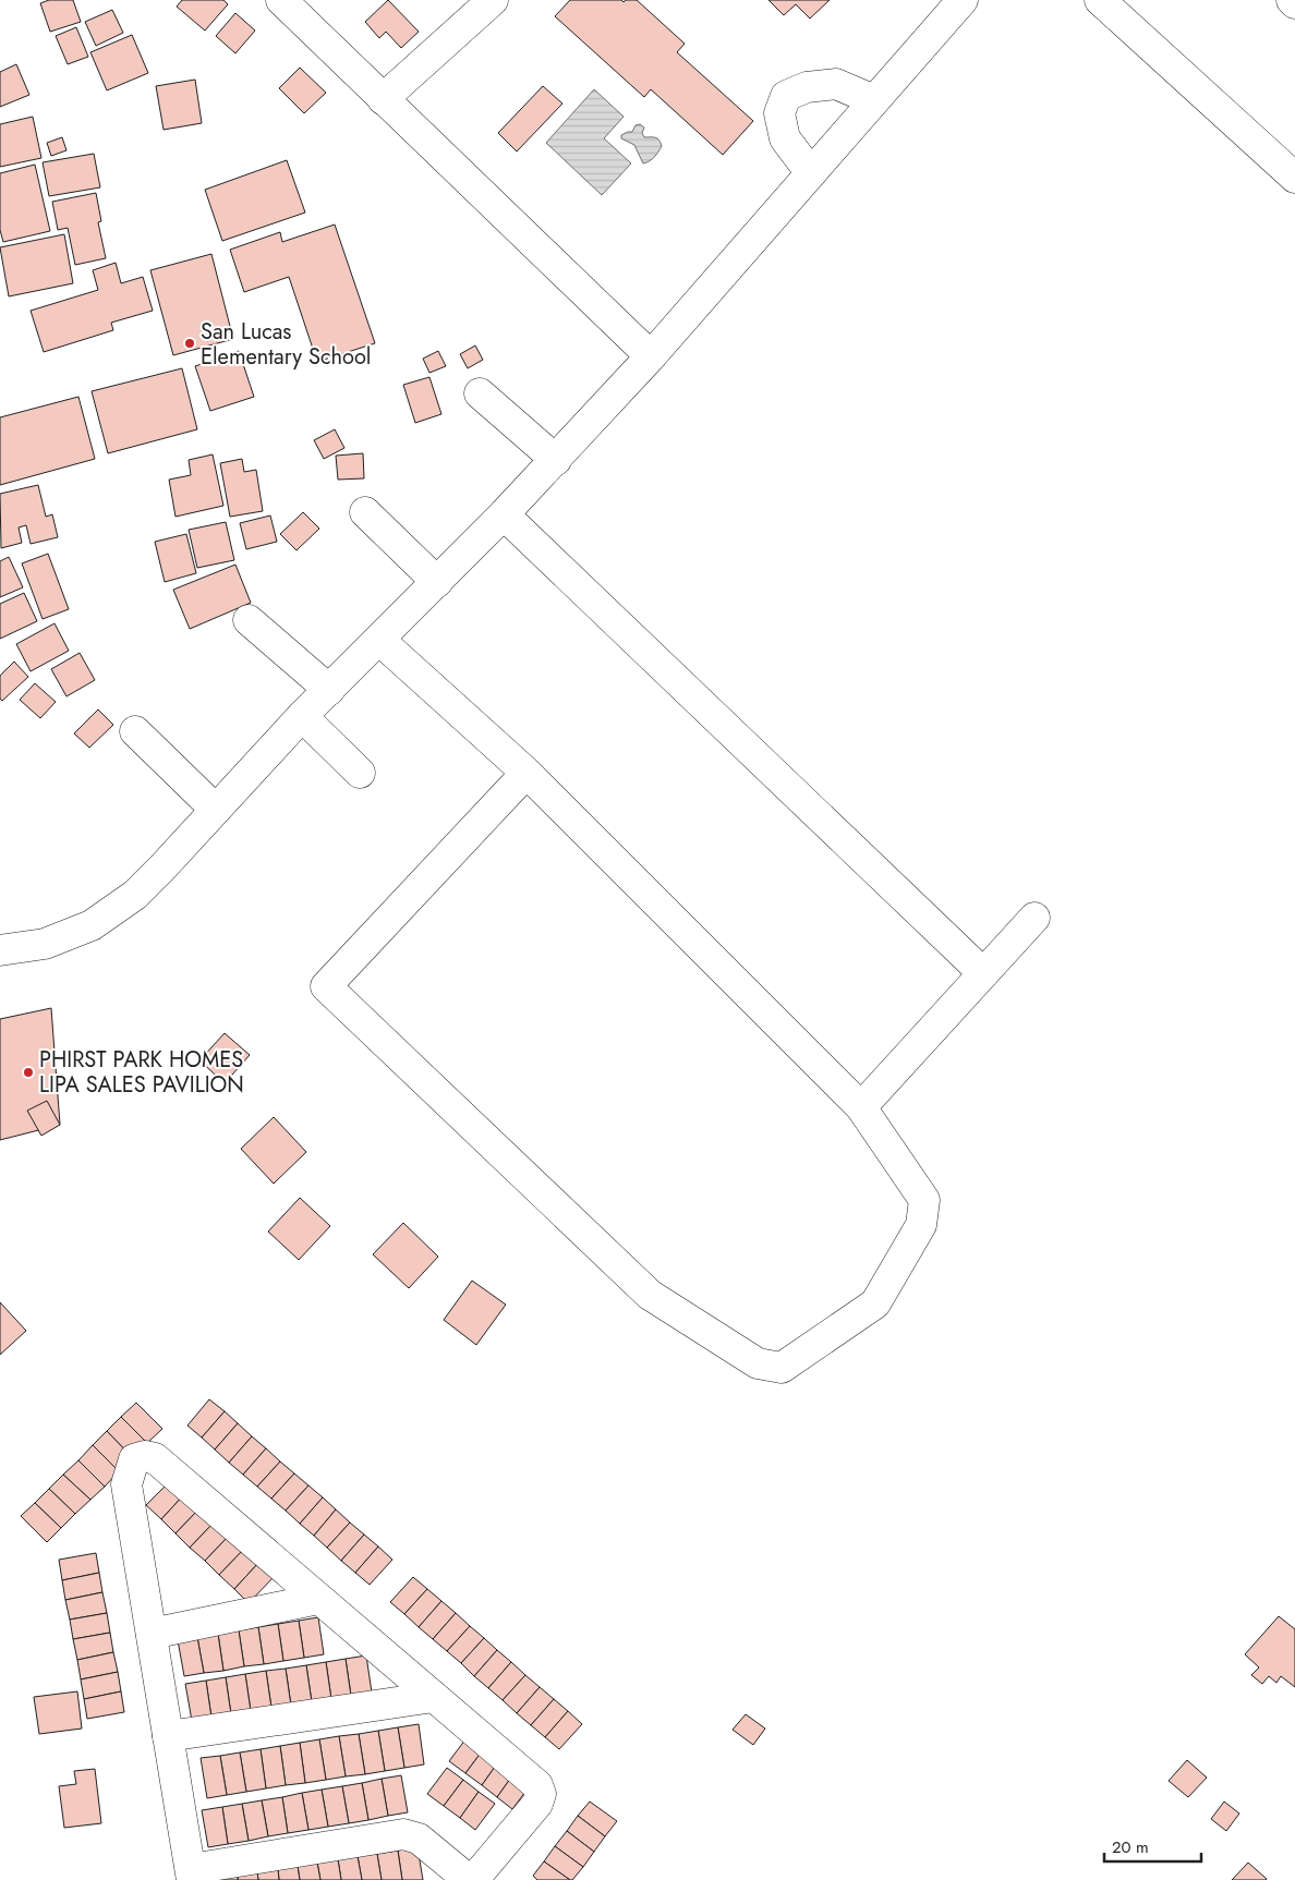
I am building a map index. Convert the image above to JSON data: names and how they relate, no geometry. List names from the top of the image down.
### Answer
{
  "places": ["San Lucas Elementary School", "PHIRST PARK HOMES LIPA SALES PAVILION"],
  "scale_bar": "20 m"
}
